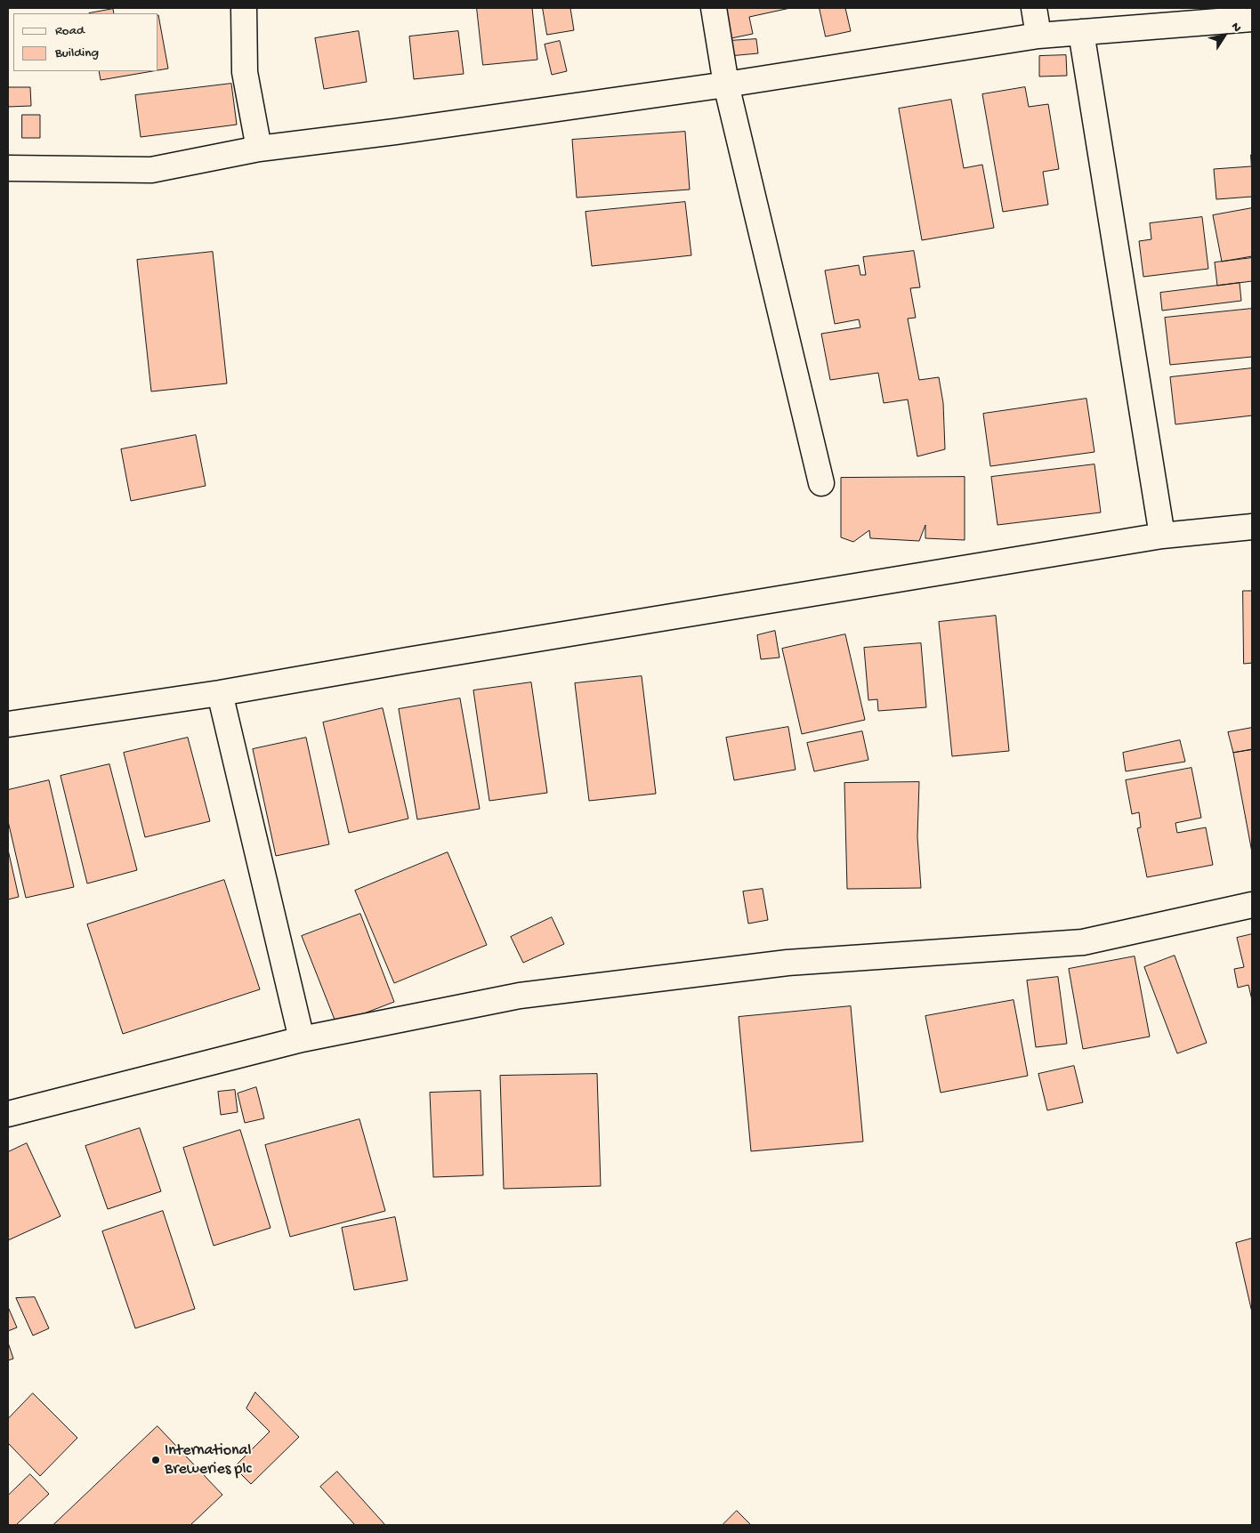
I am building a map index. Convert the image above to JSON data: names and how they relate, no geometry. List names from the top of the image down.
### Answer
{
  "places": ["International Breweries plc"],
  "legend": ["Road", "Building"],
  "north": "top right"
}
